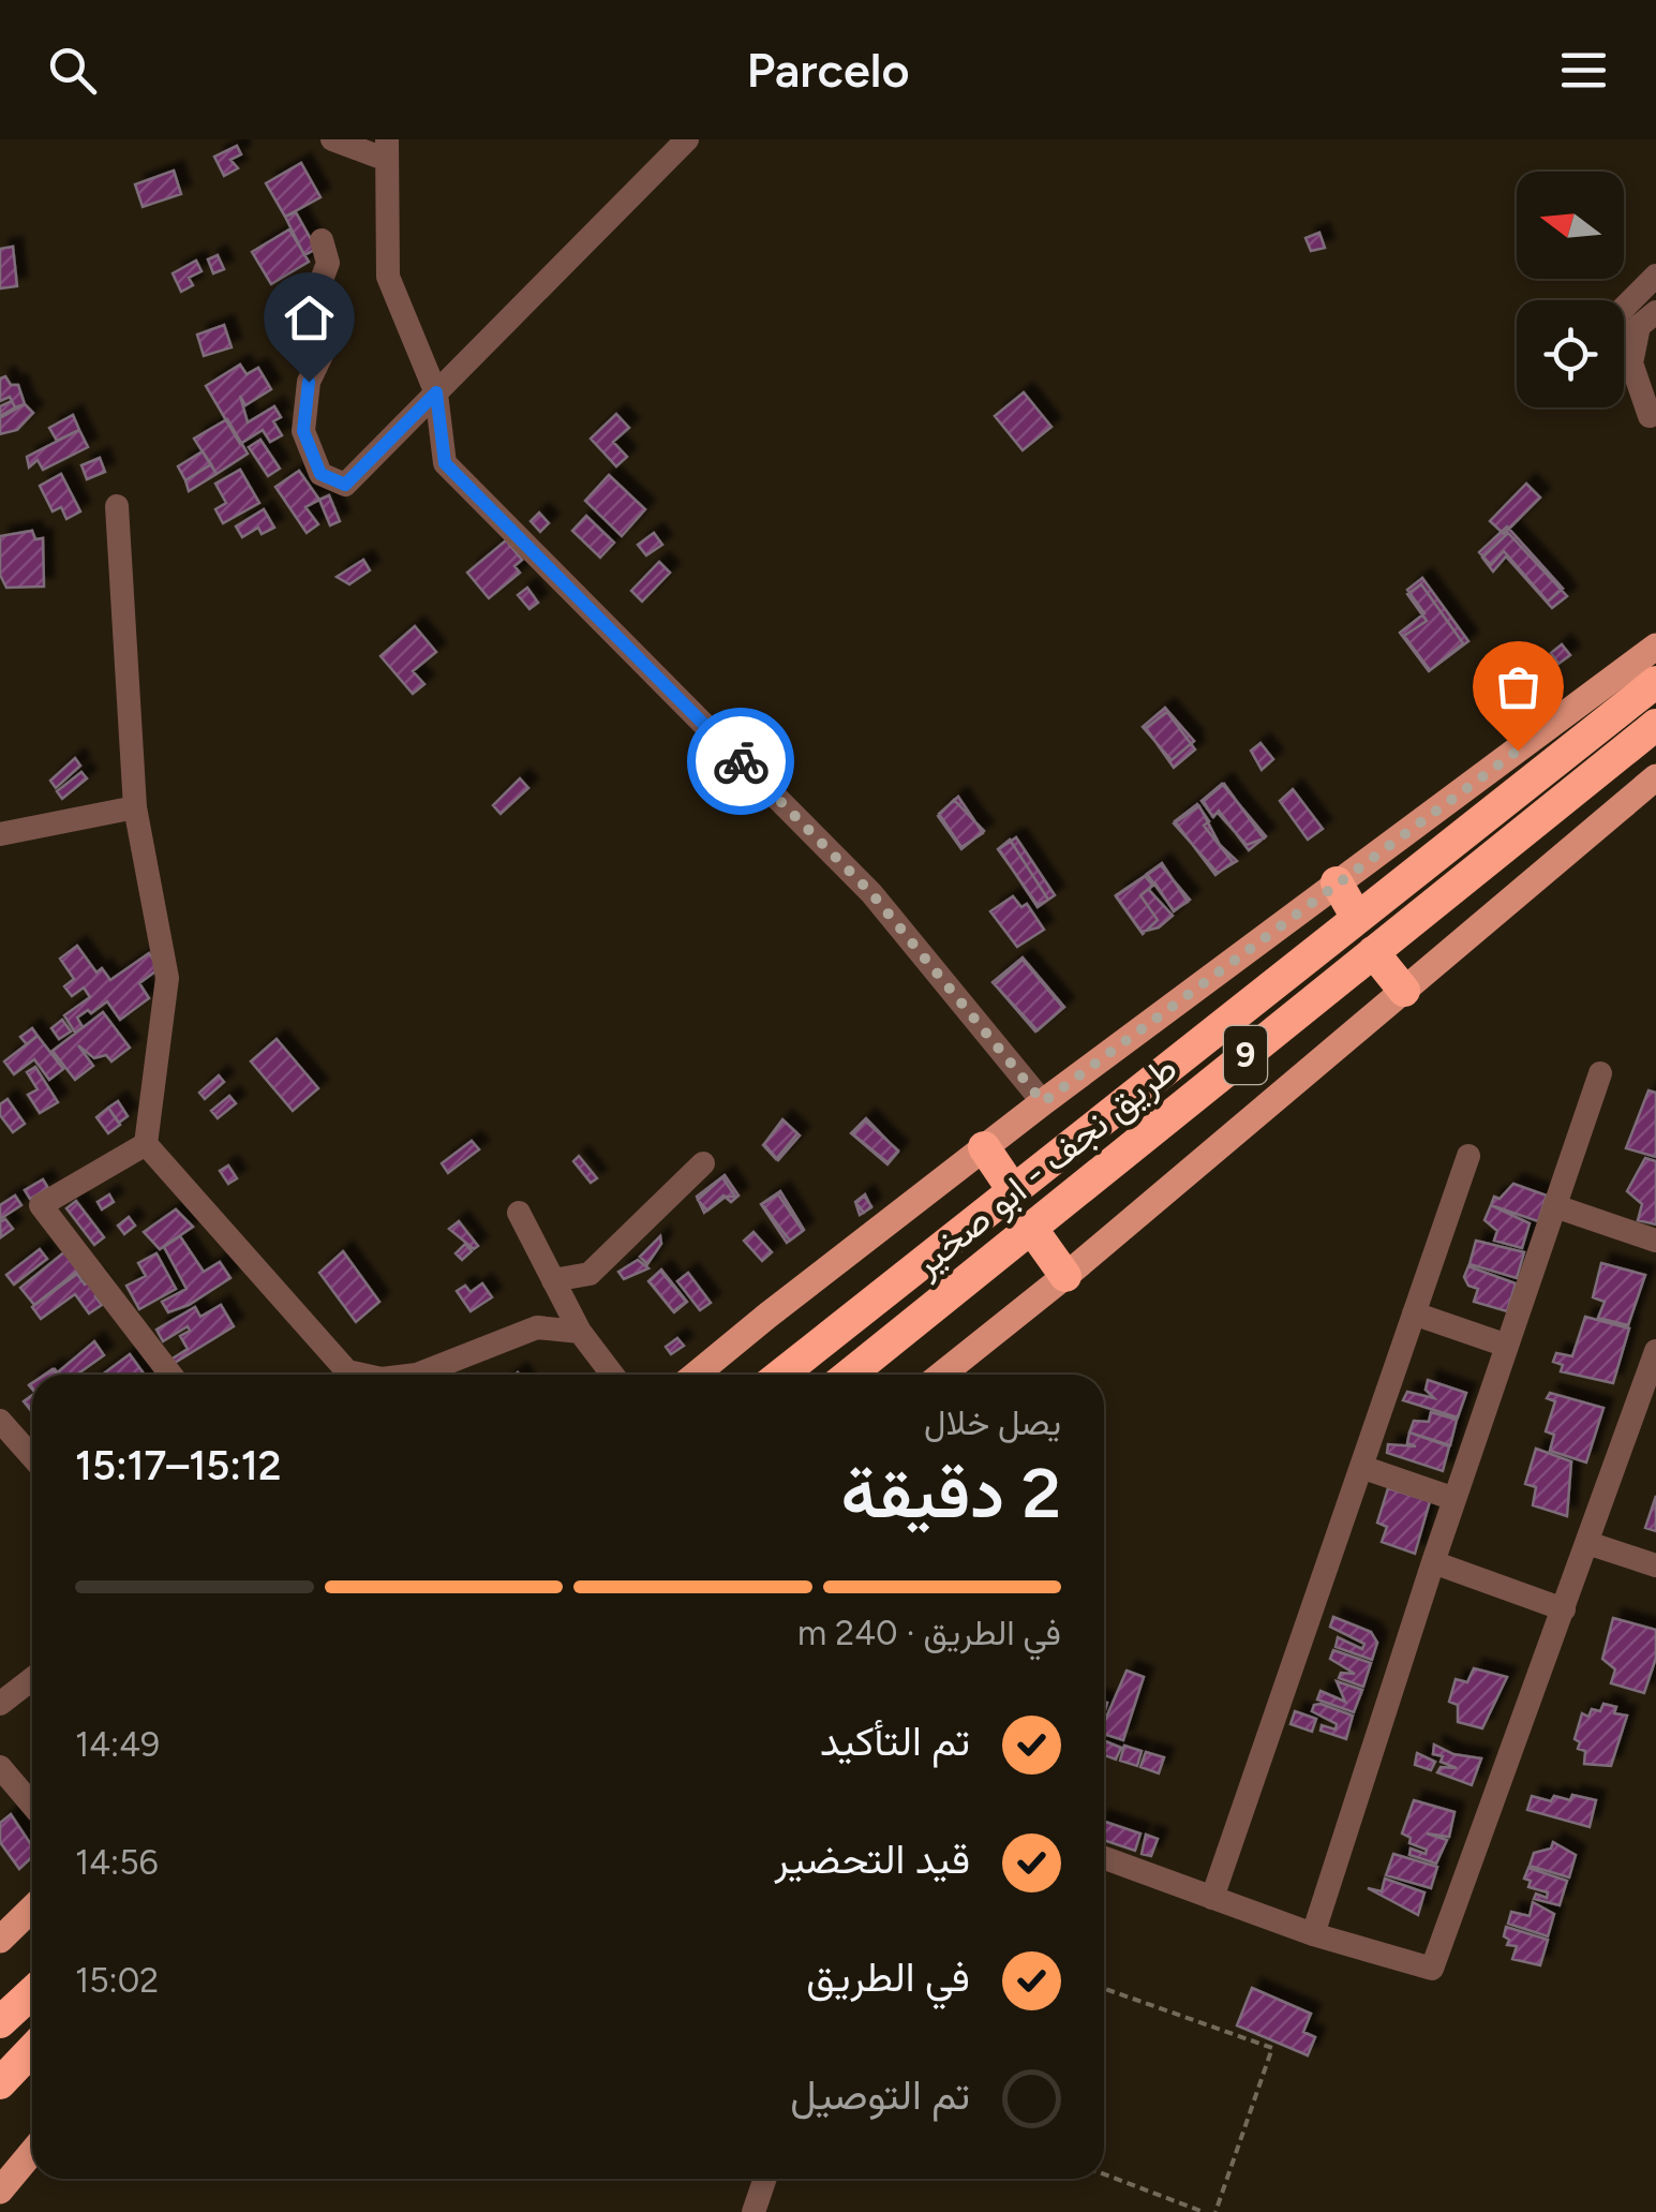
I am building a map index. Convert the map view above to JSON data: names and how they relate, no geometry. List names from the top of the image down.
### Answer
{
  "streets": {
    "highway": ["9", "طريق نجف - ابو صخير"]
  },
  "north": "left",
  "page": {
    "header": "Parcelo",
    "heading": ["2 دقيقة", "يصل خلال", "15:12–15:17"],
    "bar": "في الطريق · 240 m",
    "list": [
      ["تم التأكيد", "14:49"],
      ["قيد التحضير", "14:56"],
      ["في الطريق", "15:02"],
      "تم التوصيل"
    ]
  }
}
